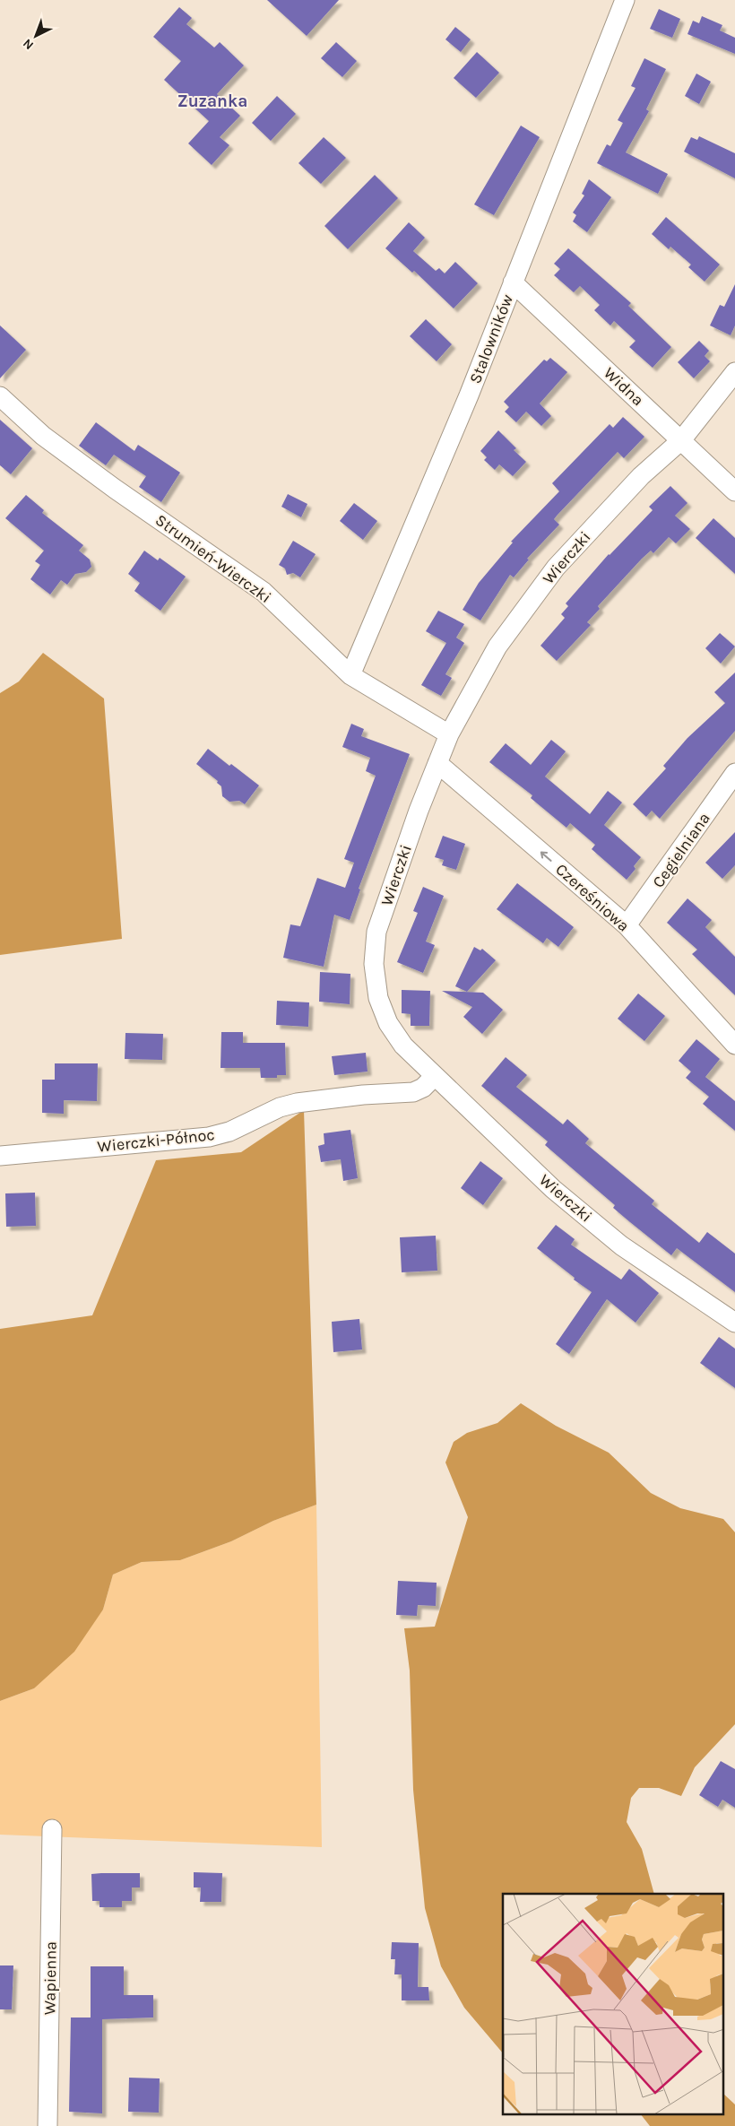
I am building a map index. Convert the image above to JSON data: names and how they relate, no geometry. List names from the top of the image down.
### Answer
{
  "streets": {
    "street": [
      "Stalowników",
      "Widna",
      "Wierczki",
      "Strumień-Wierczki",
      "Cegielniana",
      "Czereśniowa",
      "Wierczki-Północ",
      "Wapienna"
    ]
  },
  "crossings": [
    ["Stalowników", "Widna"],
    ["Stalowników", "Strumień-Wierczki"],
    ["Widna", "Wierczki"],
    ["Wierczki", "Strumień-Wierczki"],
    ["Wierczki", "Czereśniowa"],
    ["Wierczki", "Wierczki-Północ"],
    ["Cegielniana", "Czereśniowa"]
  ],
  "one_way": ["Czereśniowa"],
  "districts": ["Zuzanka"],
  "north": "bottom left"
}
